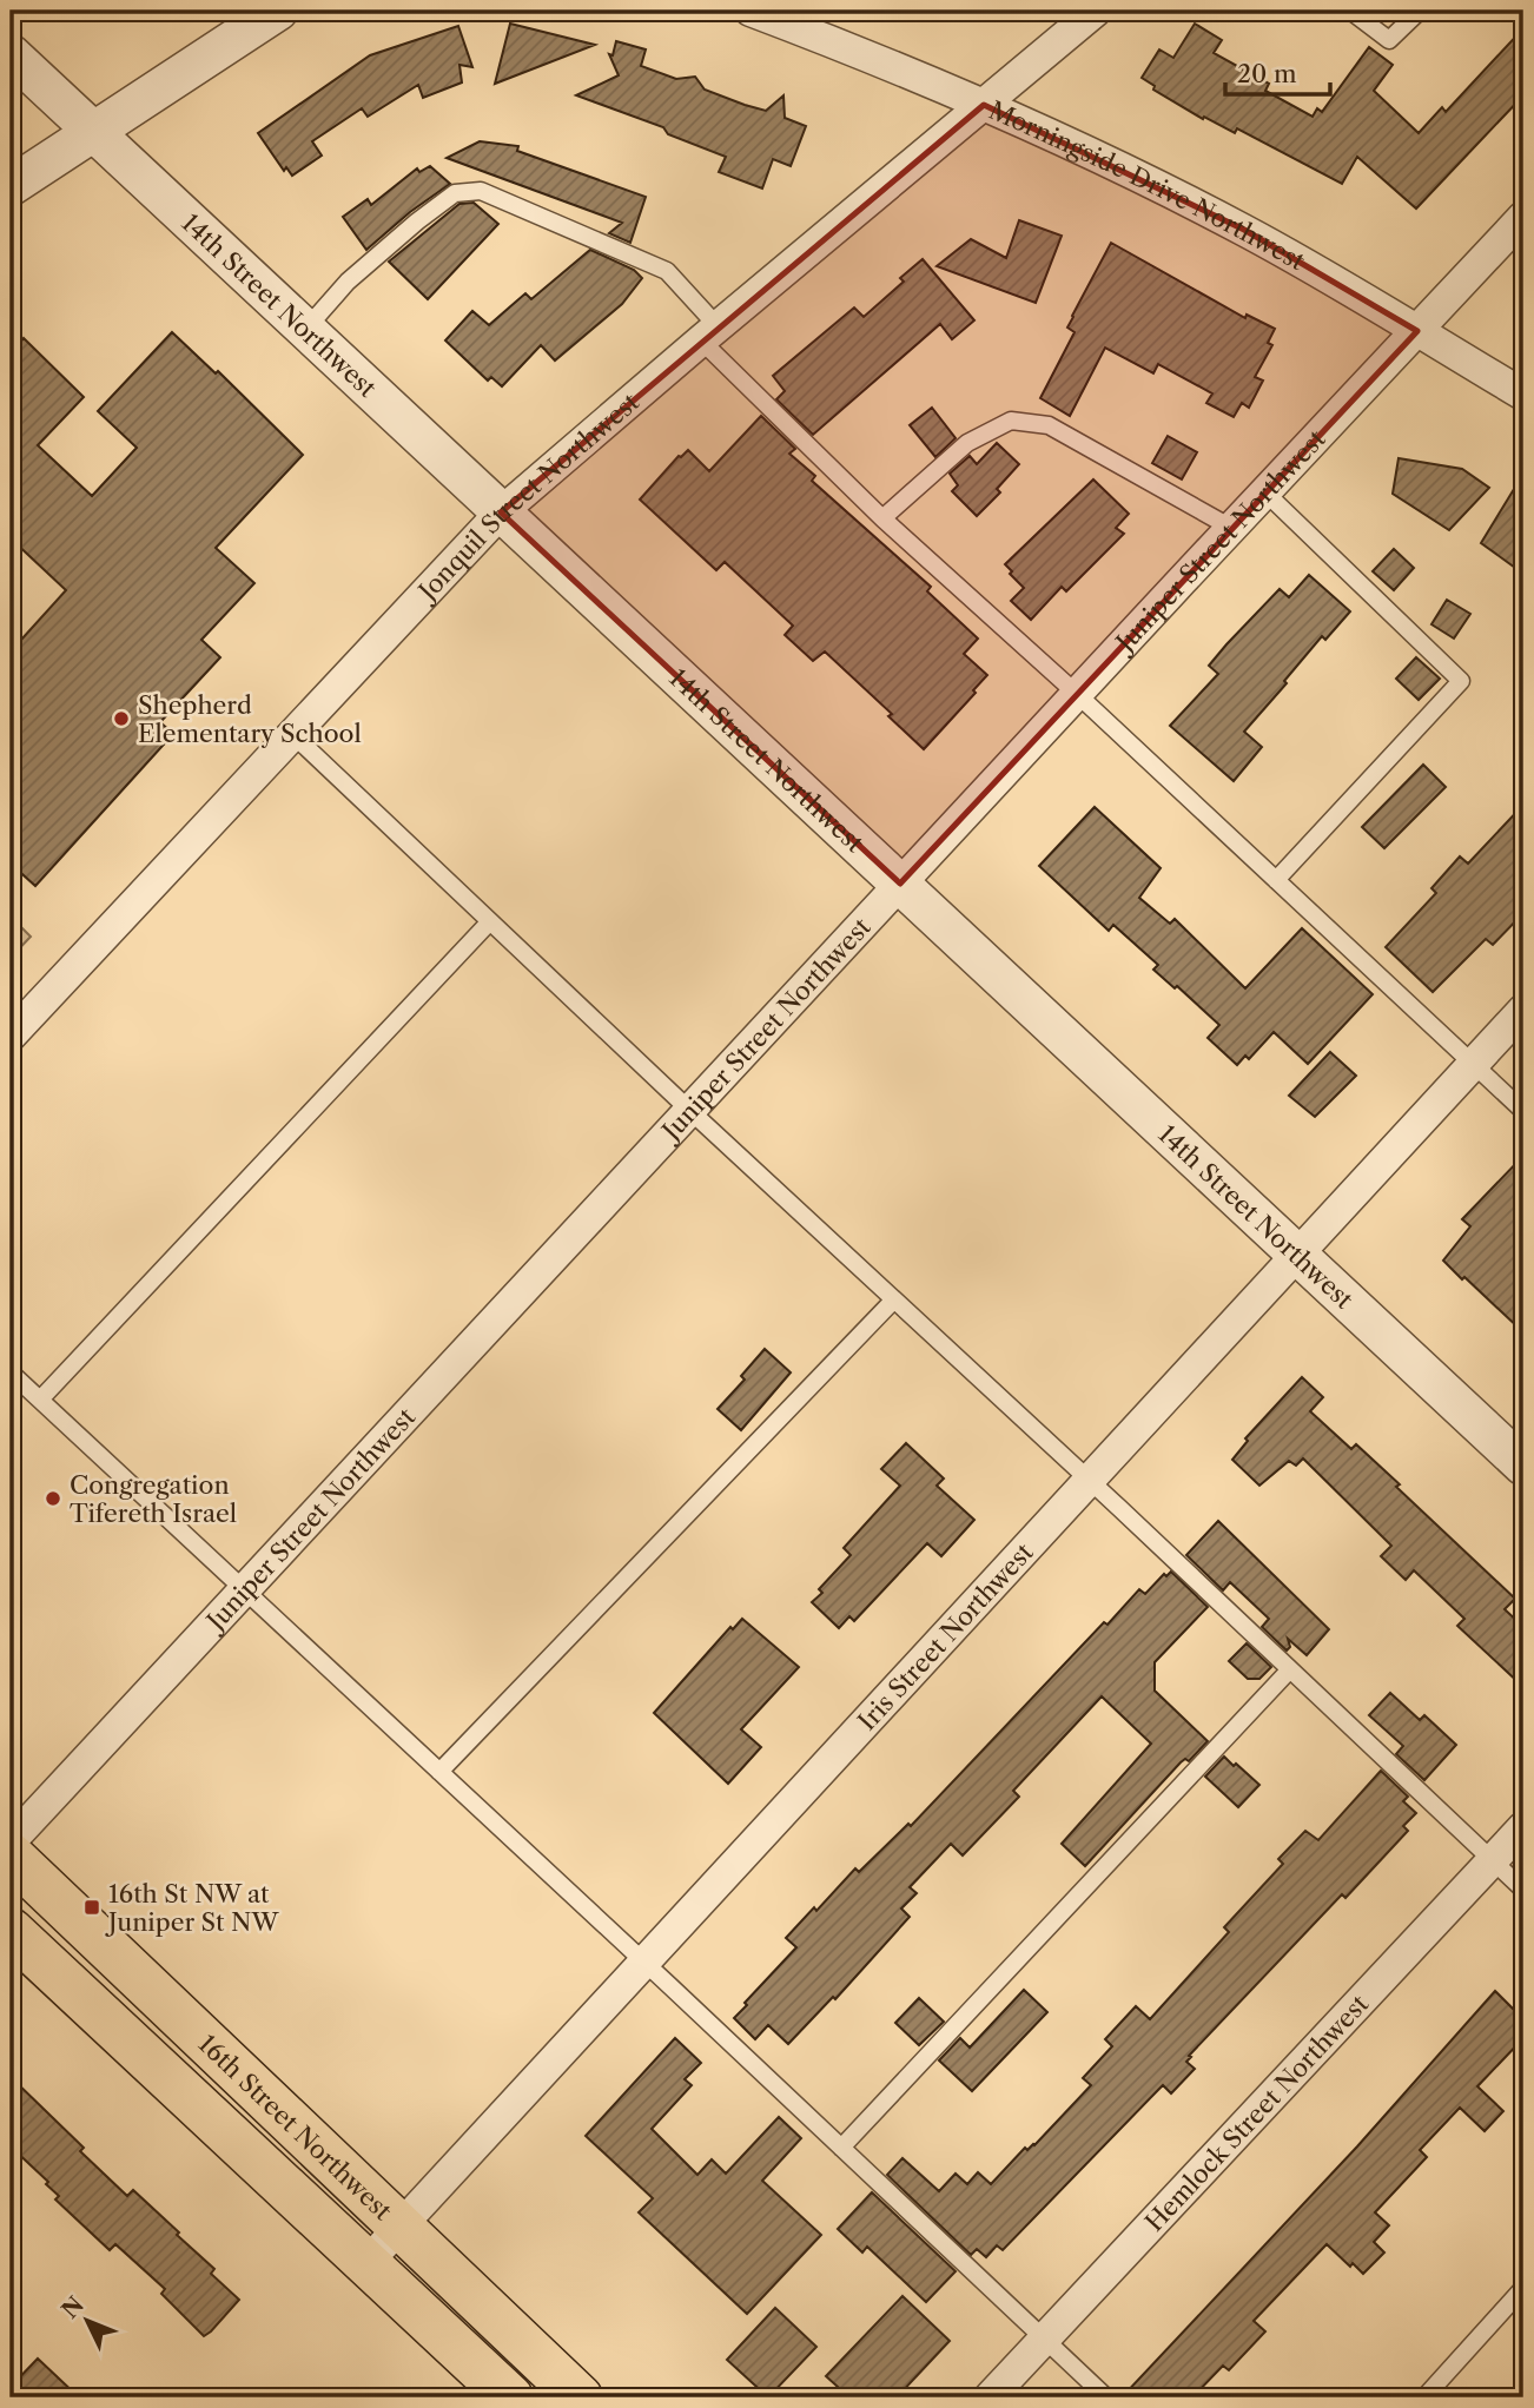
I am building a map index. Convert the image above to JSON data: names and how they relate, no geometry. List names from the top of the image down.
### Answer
{
  "streets": {
    "main road": ["16th Street Northwest"],
    "street": [
      "Morningside Drive Northwest",
      "14th Street Northwest",
      "Jonquil Street Northwest",
      "Juniper Street Northwest",
      "Iris Street Northwest",
      "Hemlock Street Northwest"
    ]
  },
  "crossings": [
    ["Morningside Drive Northwest", "Jonquil Street Northwest"],
    ["Morningside Drive Northwest", "Juniper Street Northwest"],
    ["14th Street Northwest", "Jonquil Street Northwest"],
    ["14th Street Northwest", "Juniper Street Northwest"],
    ["14th Street Northwest", "Iris Street Northwest"],
    ["Iris Street Northwest", "16th Street Northwest"]
  ],
  "places": {
    "other": ["Shepherd Elementary School", "Congregation Tifereth Israel"],
    "transit": ["16th St NW at Juniper St NW"]
  },
  "scale_bar": "20 m",
  "north": "top left"
}
